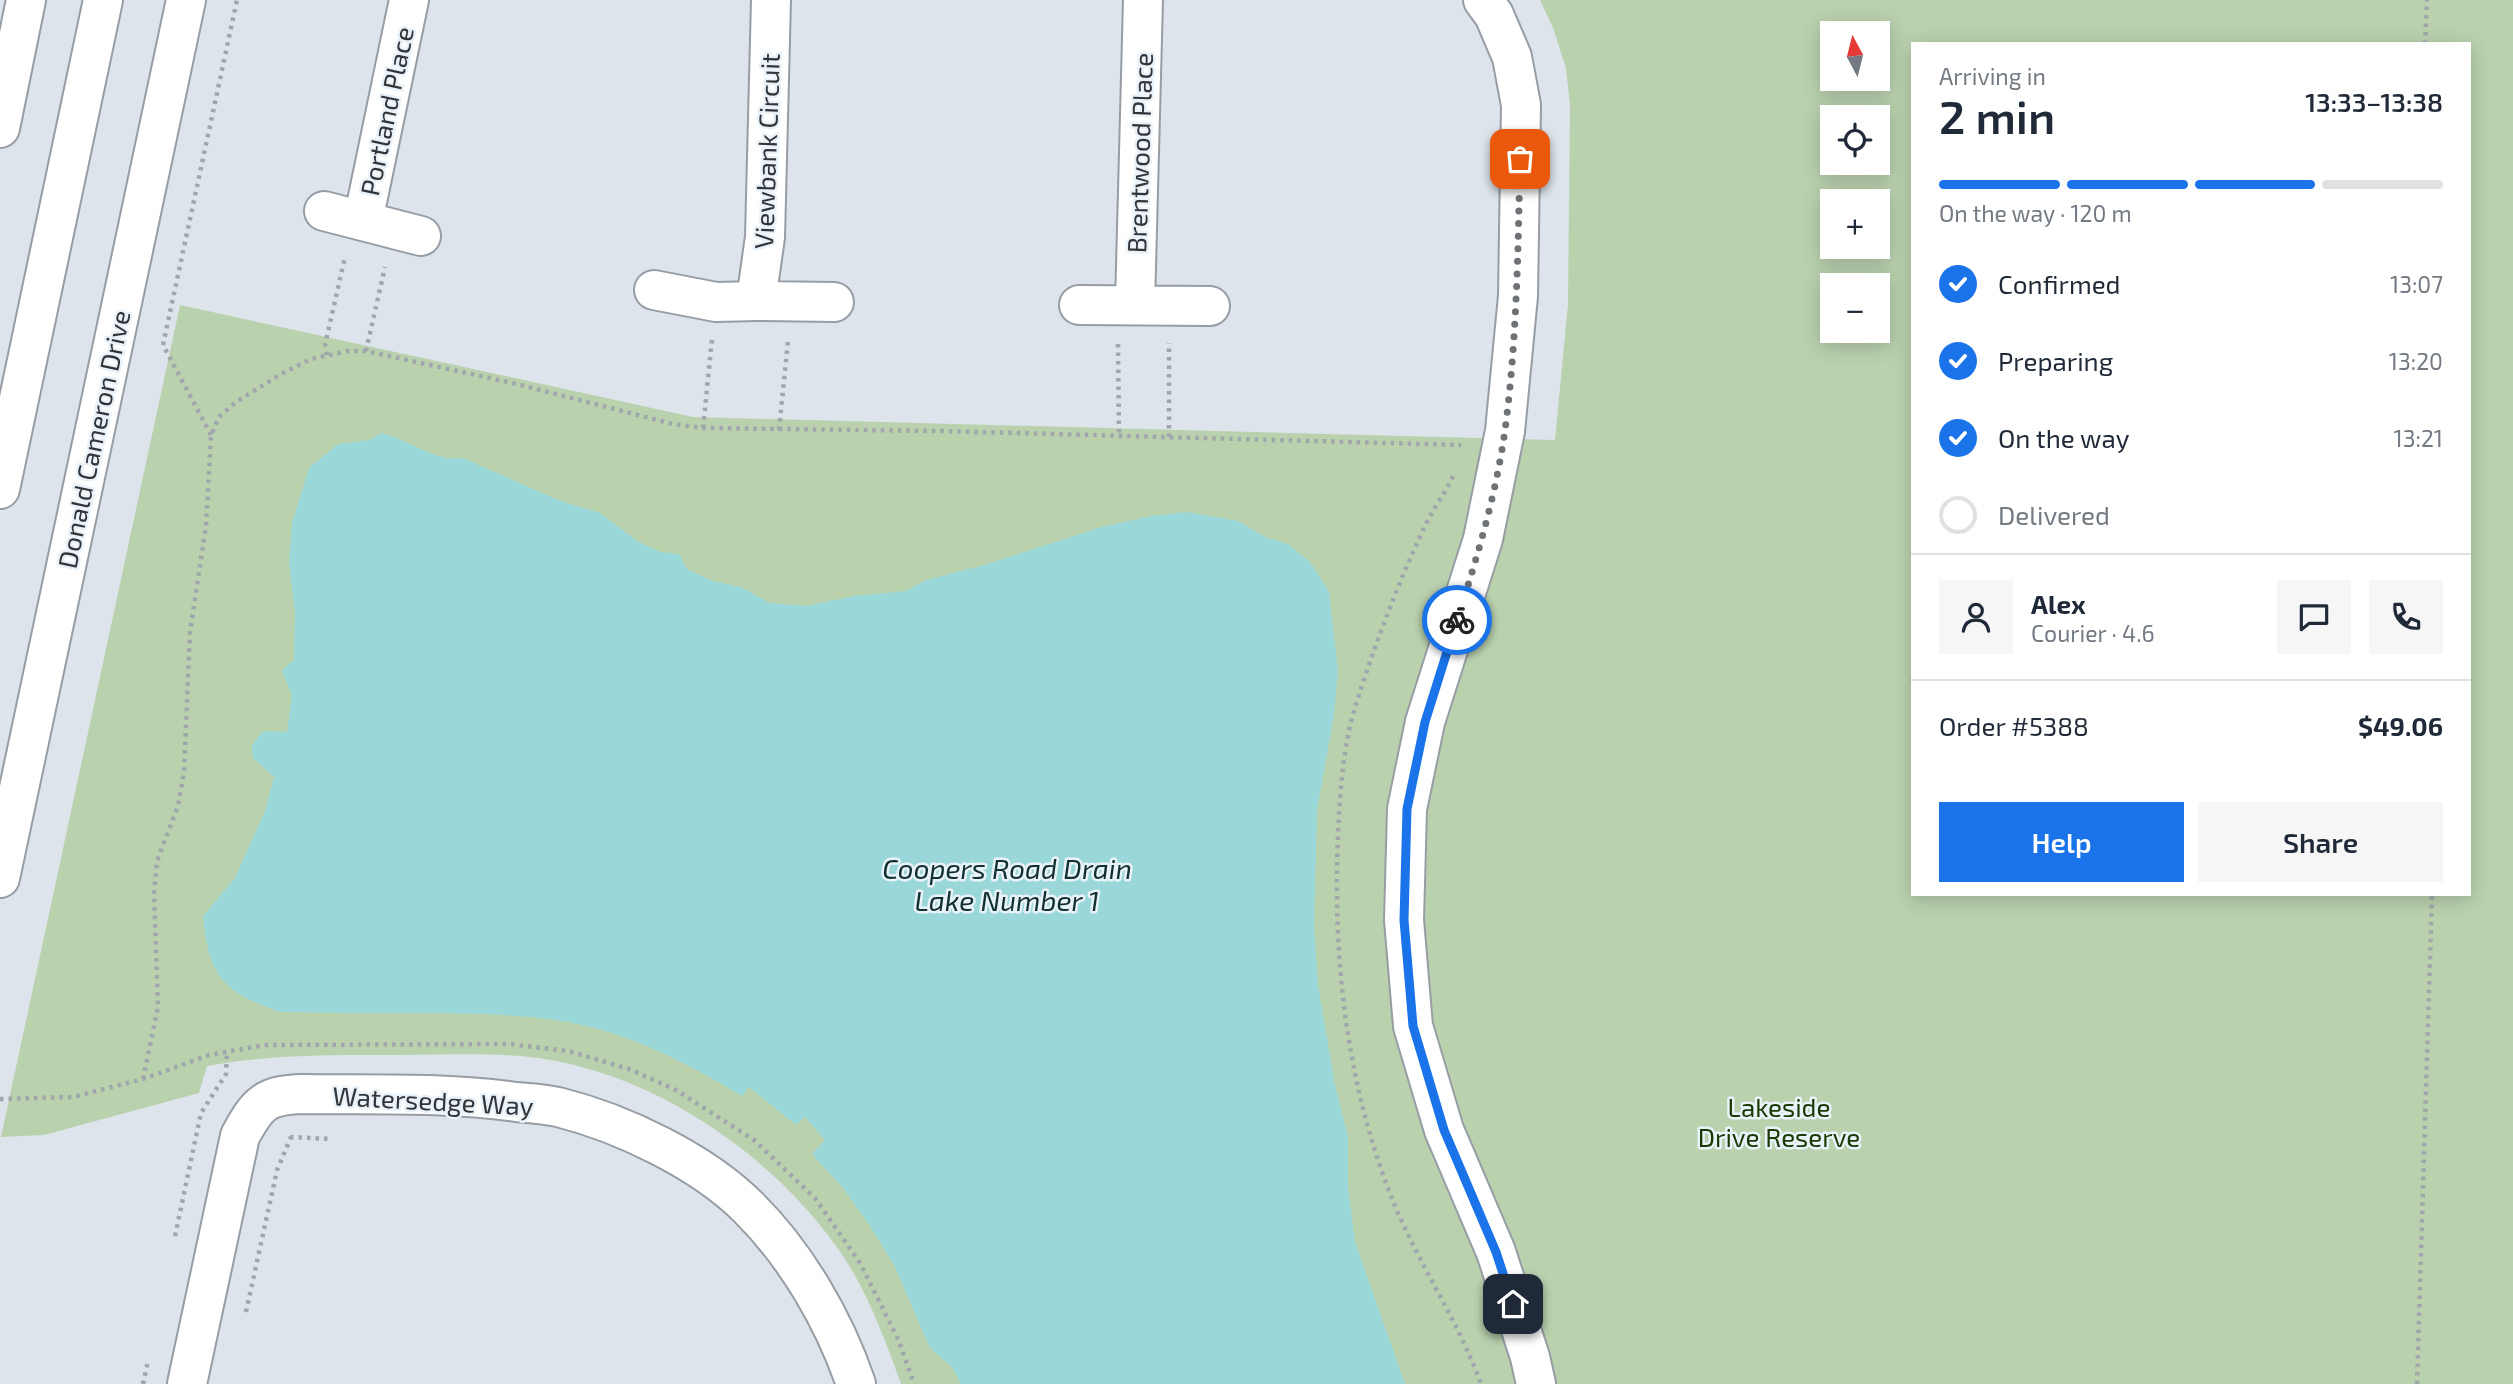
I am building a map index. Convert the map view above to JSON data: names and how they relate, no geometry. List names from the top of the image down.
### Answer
{
  "streets": {
    "street": [
      "Portland Place",
      "Viewbank Circuit",
      "Brentwood Place",
      "Donald Cameron Drive",
      "Watersedge Way"
    ]
  },
  "water": ["Coopers Road Drain Lake Number 1"],
  "parks": ["Lakeside Drive Reserve"],
  "north": "top",
  "page": {
    "map_buttons": ["+", "−"],
    "heading": ["2 min", "Arriving in", "13:33–13:38"],
    "panel": [
      "Alex",
      "Courier · 4.6",
      "Order #5388",
      "$49.06"
    ],
    "bar": "On the way · 120 m",
    "list": [
      ["Confirmed", "13:07"],
      ["Preparing", "13:20"],
      ["On the way", "13:21"],
      "Delivered"
    ],
    "buttons": ["Help", "Share"]
  }
}
